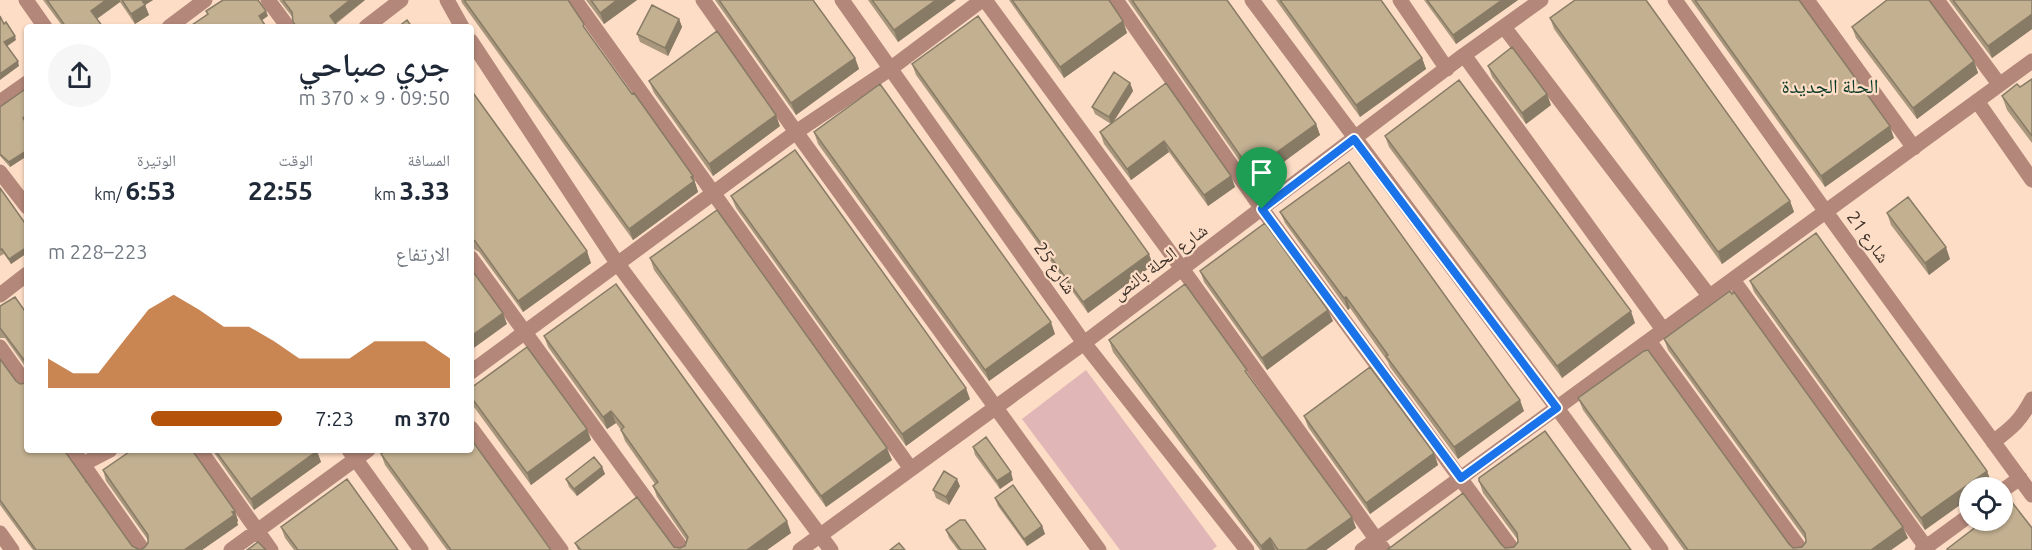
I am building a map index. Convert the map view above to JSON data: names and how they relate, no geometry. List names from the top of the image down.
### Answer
{
  "streets": {
    "street": ["شارع 21", "شارع الحلة بالنص", "شارع 25"]
  },
  "crossings": [
    ["شارع الحلة بالنص", "شارع 25"]
  ],
  "districts": ["الحلة الجديدة"],
  "page": {
    "heading": ["جري صباحي", "09:50 · 9 × 370 m"],
    "stats": [
      ["المسافة", "3.33 km"],
      ["الوقت", "22:55"],
      ["الوتيرة", "6:53 /km"]
    ],
    "chart": ["الارتفاع", "223–228 m"],
    "list": [
      {
        "name": "370 m",
        "note": "7:23"
      }
    ]
  }
}
